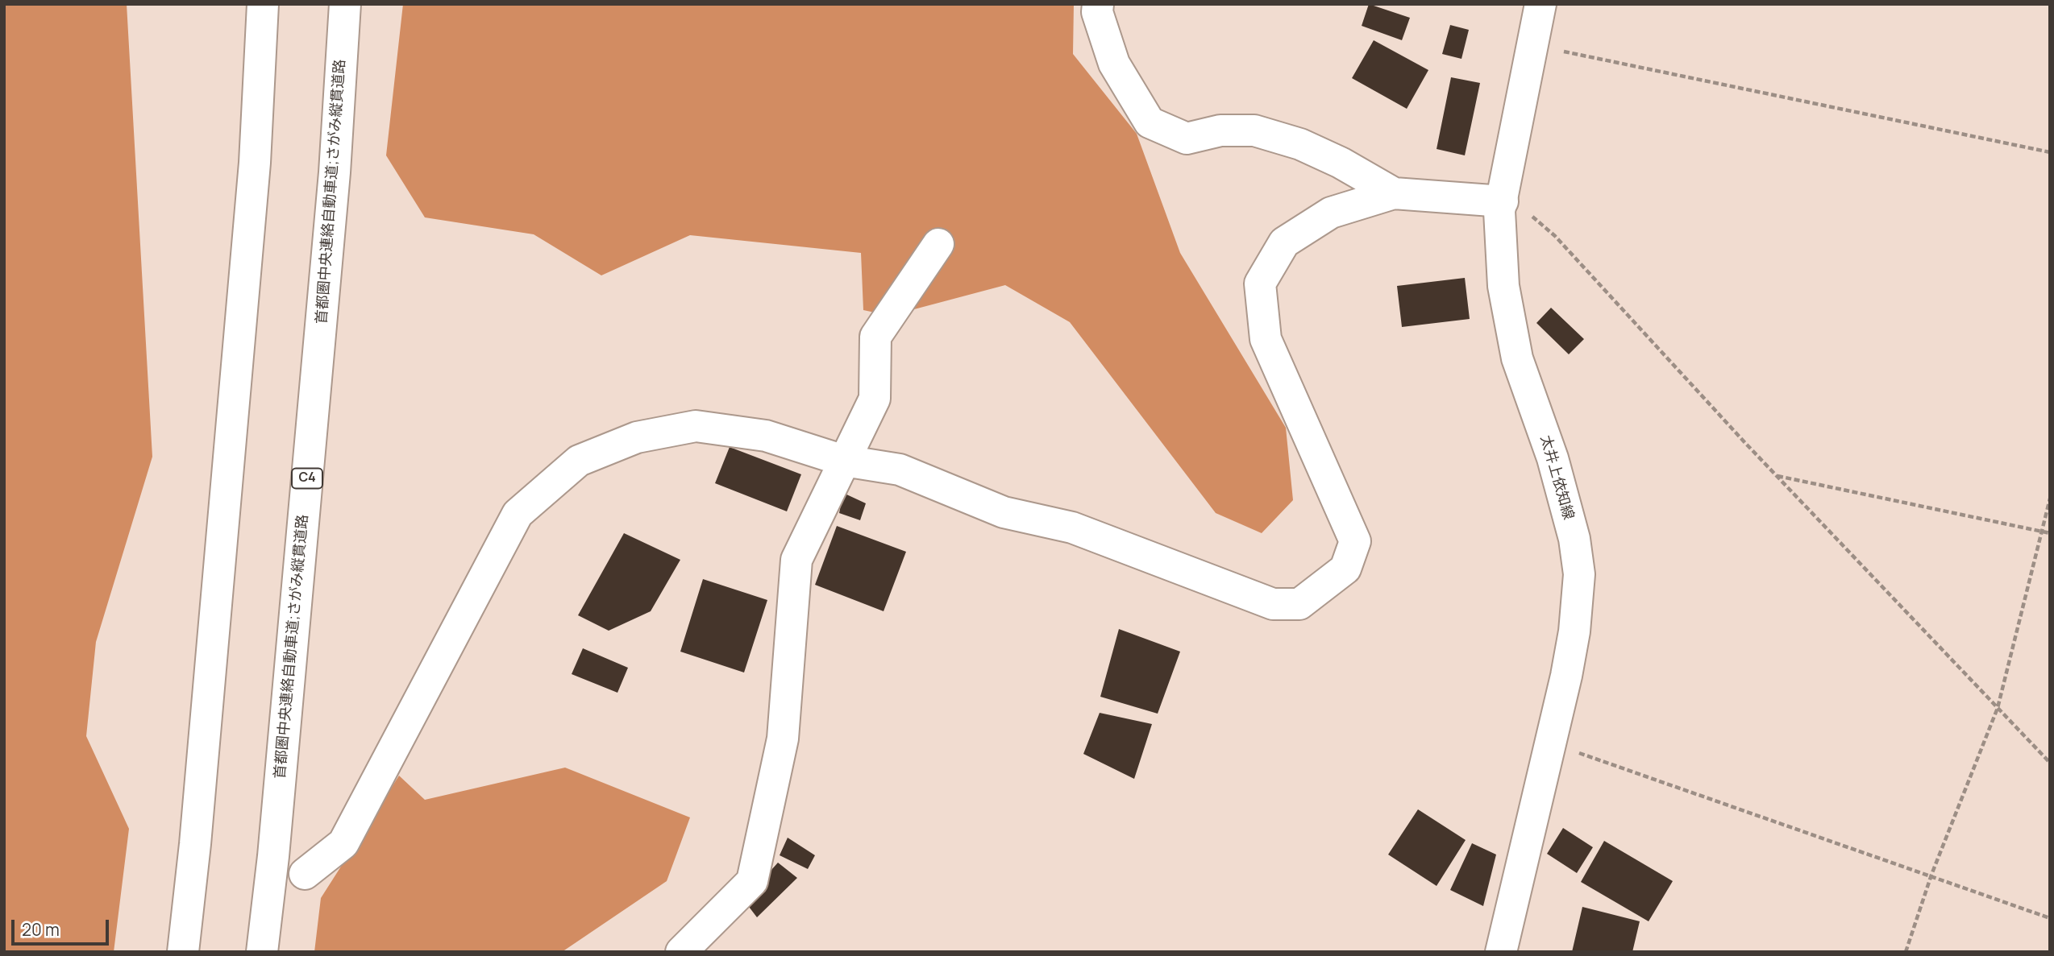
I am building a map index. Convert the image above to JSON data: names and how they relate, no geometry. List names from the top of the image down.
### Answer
{
  "streets": {
    "main road": ["首都圏中央連絡自動車道;さがみ縦貫道路", "太井上依知線", "C4"]
  },
  "scale_bar": "20 m"
}
